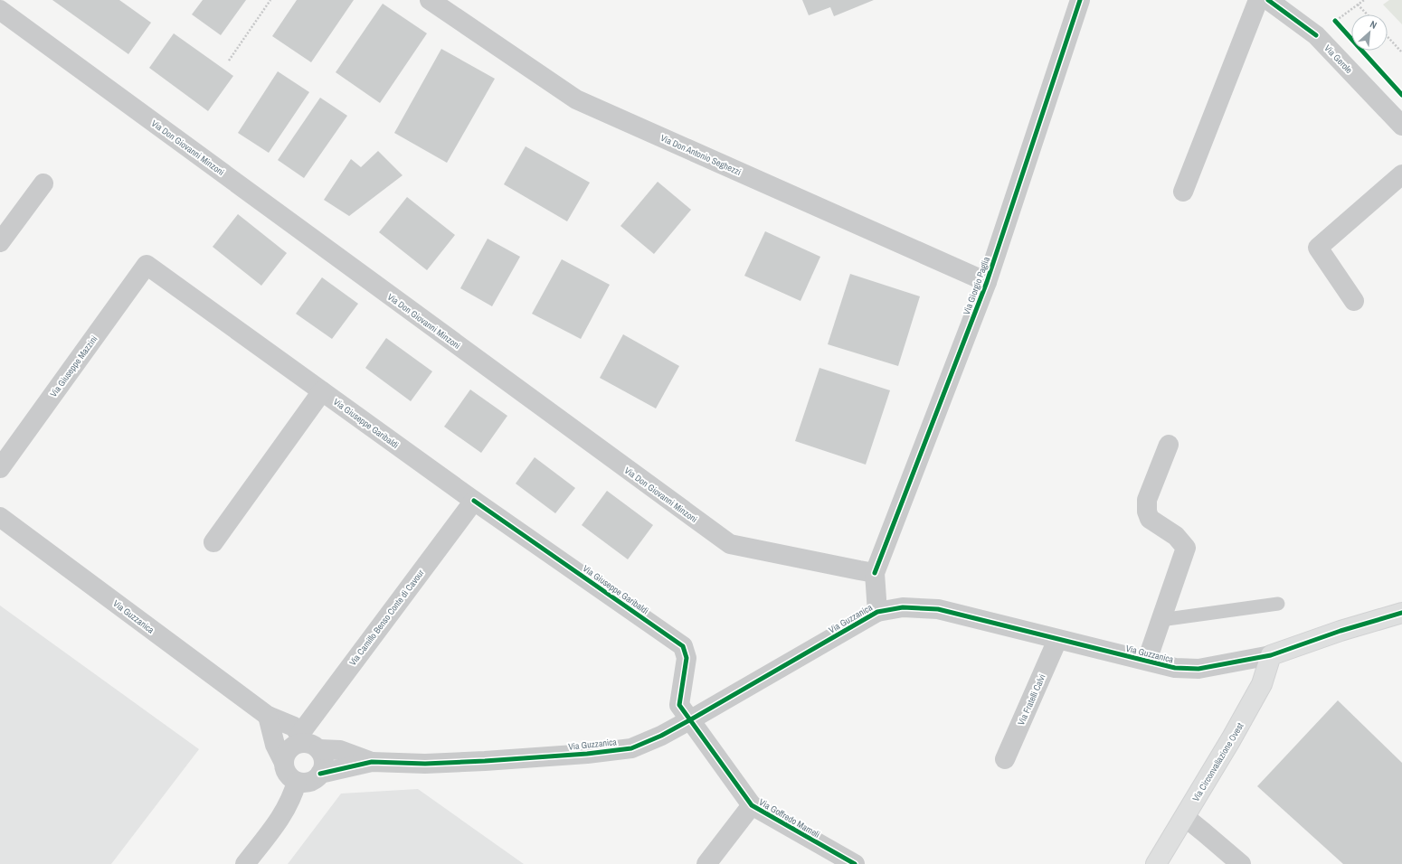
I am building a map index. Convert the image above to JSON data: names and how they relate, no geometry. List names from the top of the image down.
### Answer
{
  "streets": {
    "street": [
      "Via Gerole",
      "Via Don Giovanni Minzoni",
      "Via Don Antonio Seghezzi",
      "Via Giorgio Paglia",
      "Via Giuseppe Mazzini",
      "Via Giuseppe Garibaldi",
      "Via Guzzanica",
      "Via Camillo Benso Conte di Cavour",
      "Via Fratelli Calvi",
      "Via Circonvallazione Ovest",
      "Via Goffredo Mameli"
    ]
  },
  "crossings": [
    ["Via Don Giovanni Minzoni", "Via Giorgio Paglia"],
    ["Via Don Antonio Seghezzi", "Via Giorgio Paglia"],
    ["Via Giorgio Paglia", "Via Guzzanica"],
    ["Via Giuseppe Mazzini", "Via Giuseppe Garibaldi"],
    ["Via Giuseppe Garibaldi", "Via Guzzanica"],
    ["Via Giuseppe Garibaldi", "Via Camillo Benso Conte di Cavour"],
    ["Via Giuseppe Garibaldi", "Via Goffredo Mameli"],
    ["Via Guzzanica", "Via Camillo Benso Conte di Cavour"],
    ["Via Guzzanica", "Via Fratelli Calvi"],
    ["Via Guzzanica", "Via Circonvallazione Ovest"],
    ["Via Guzzanica", "Via Goffredo Mameli"]
  ],
  "north": "top right"
}
